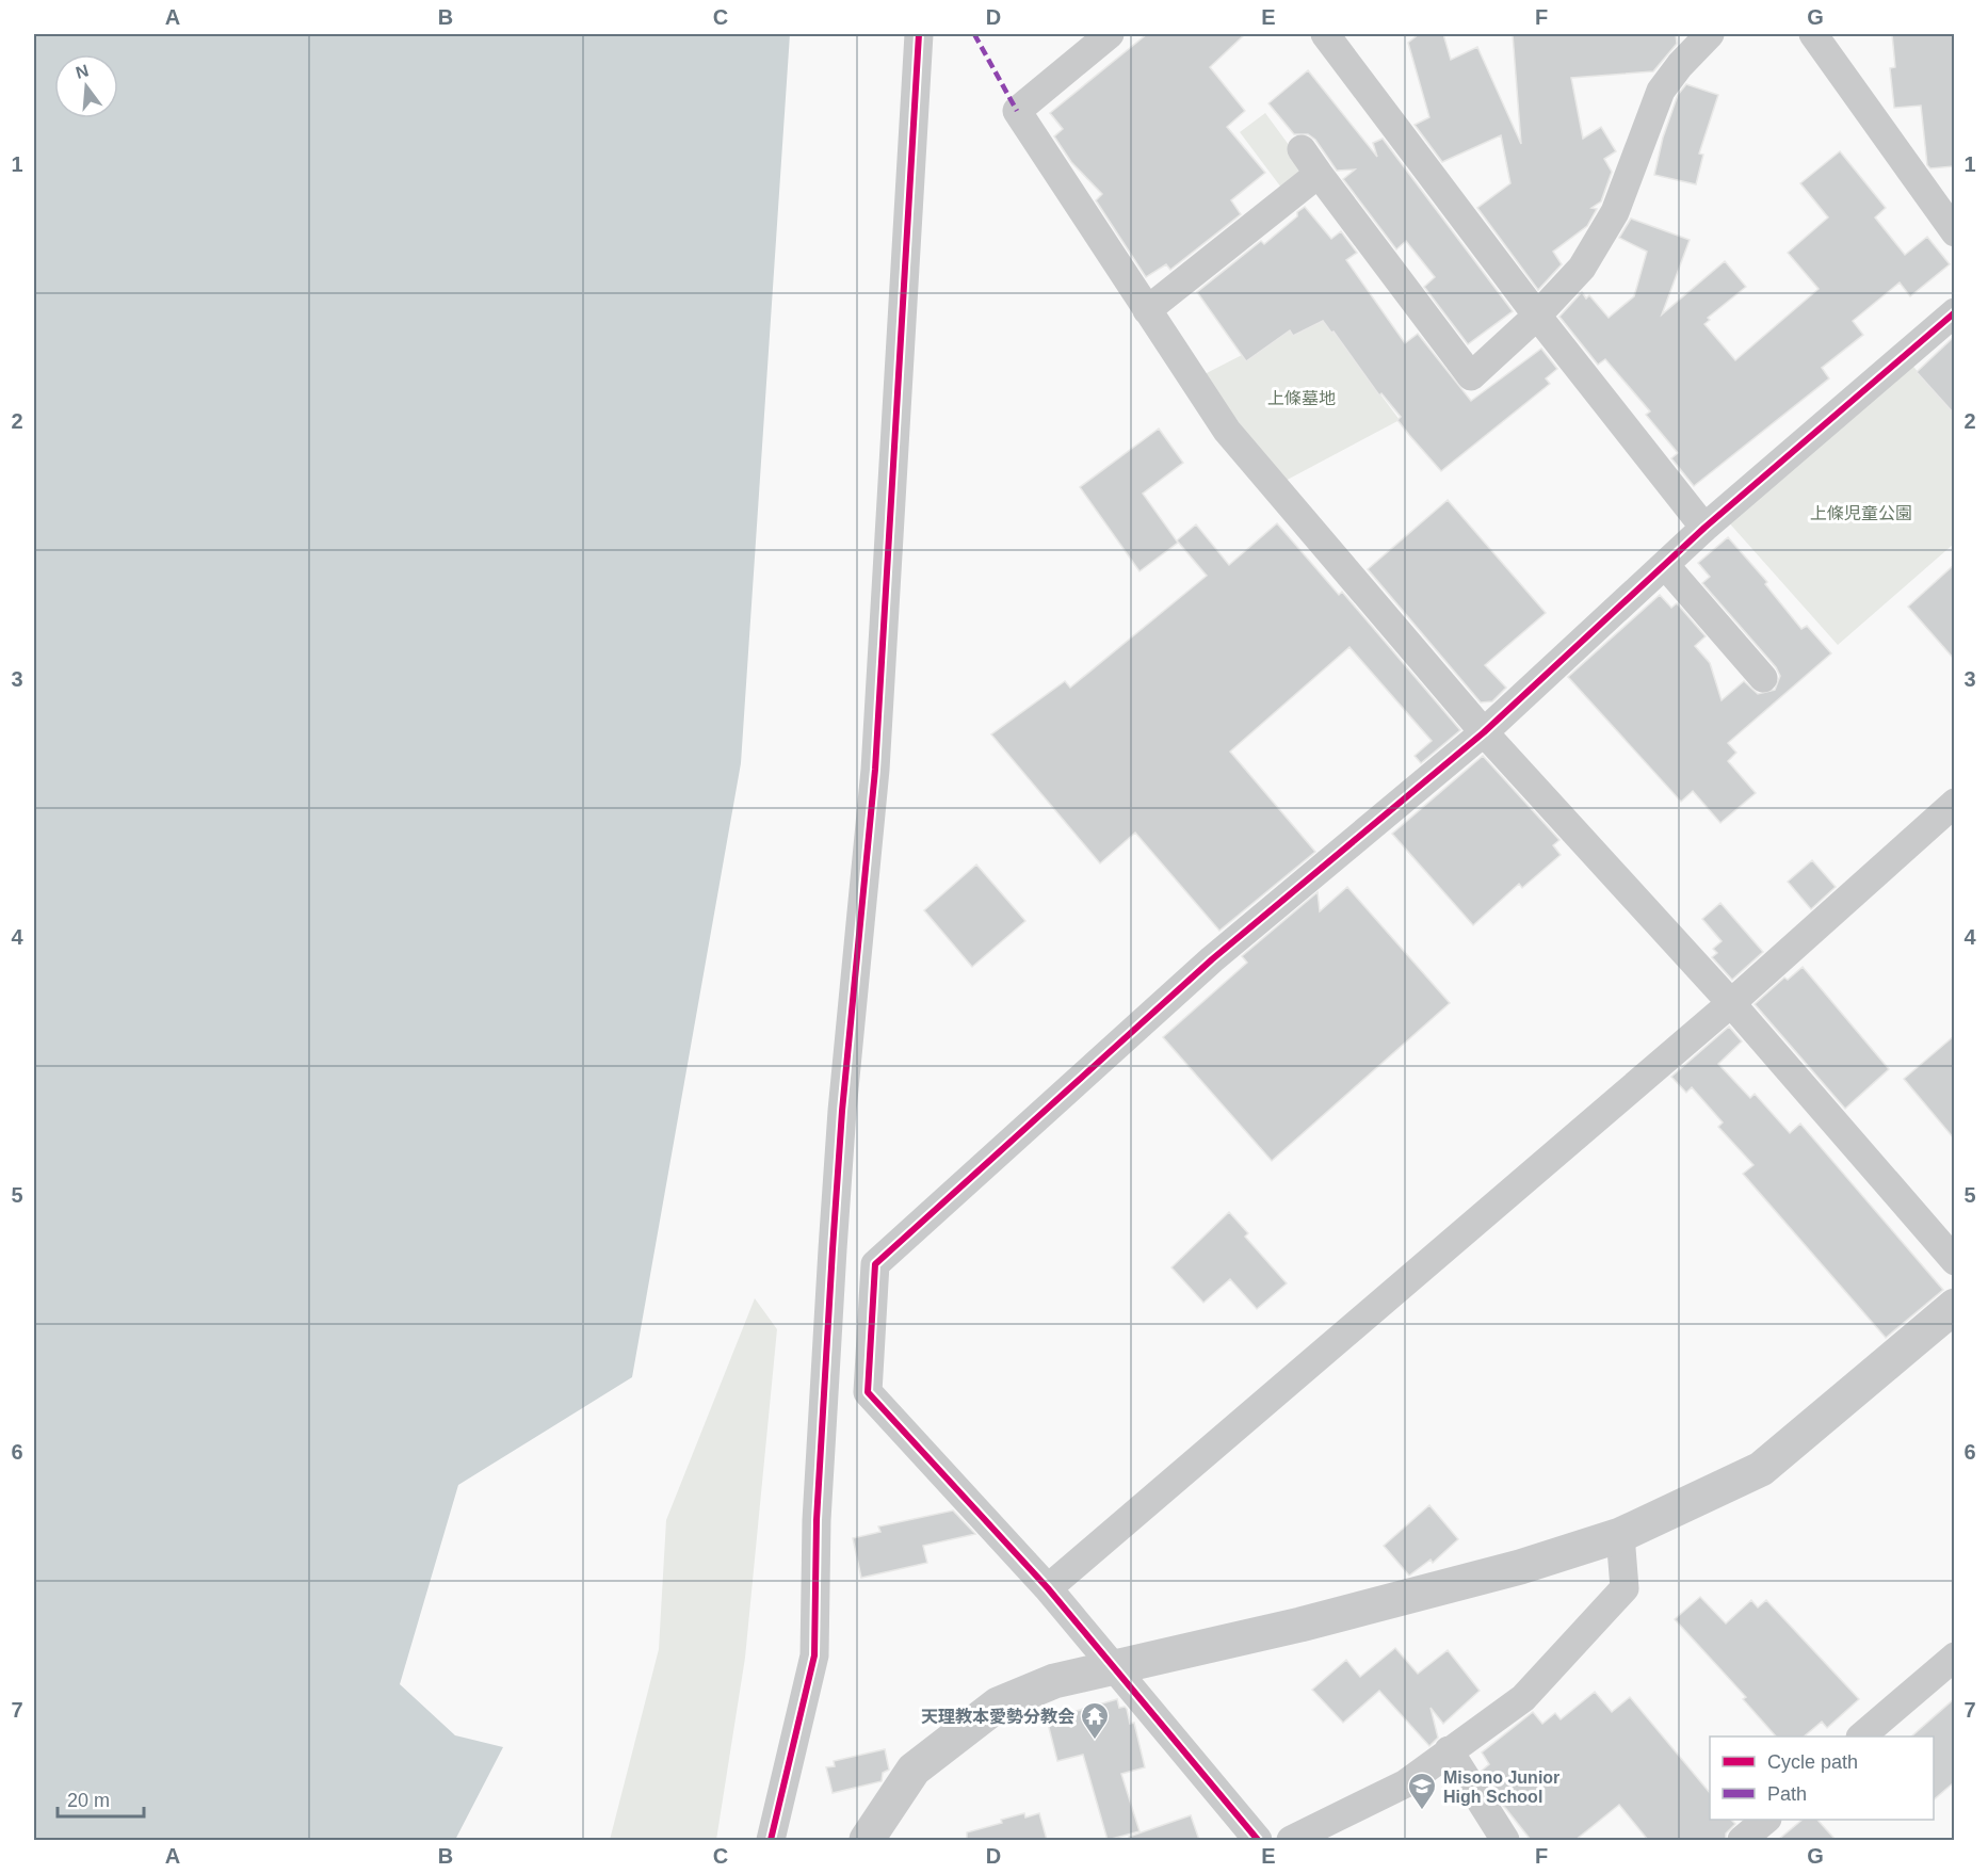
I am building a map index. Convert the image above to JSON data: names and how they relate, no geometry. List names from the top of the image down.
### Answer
{
  "parks": ["上條墓地", "上條児童公園"],
  "places": {
    "temple": ["天理教本愛勢分教会"],
    "school or university": ["Misono Junior High School"]
  },
  "legend": ["Cycle path", "Path"],
  "scale_bar": "20 m",
  "north": "top",
  "grid": {
    "columns": [
      "A",
      "B",
      "C",
      "D",
      "E",
      "F",
      "G"
    ],
    "rows": [
      "1",
      "2",
      "3",
      "4",
      "5",
      "6",
      "7"
    ]
  }
}
